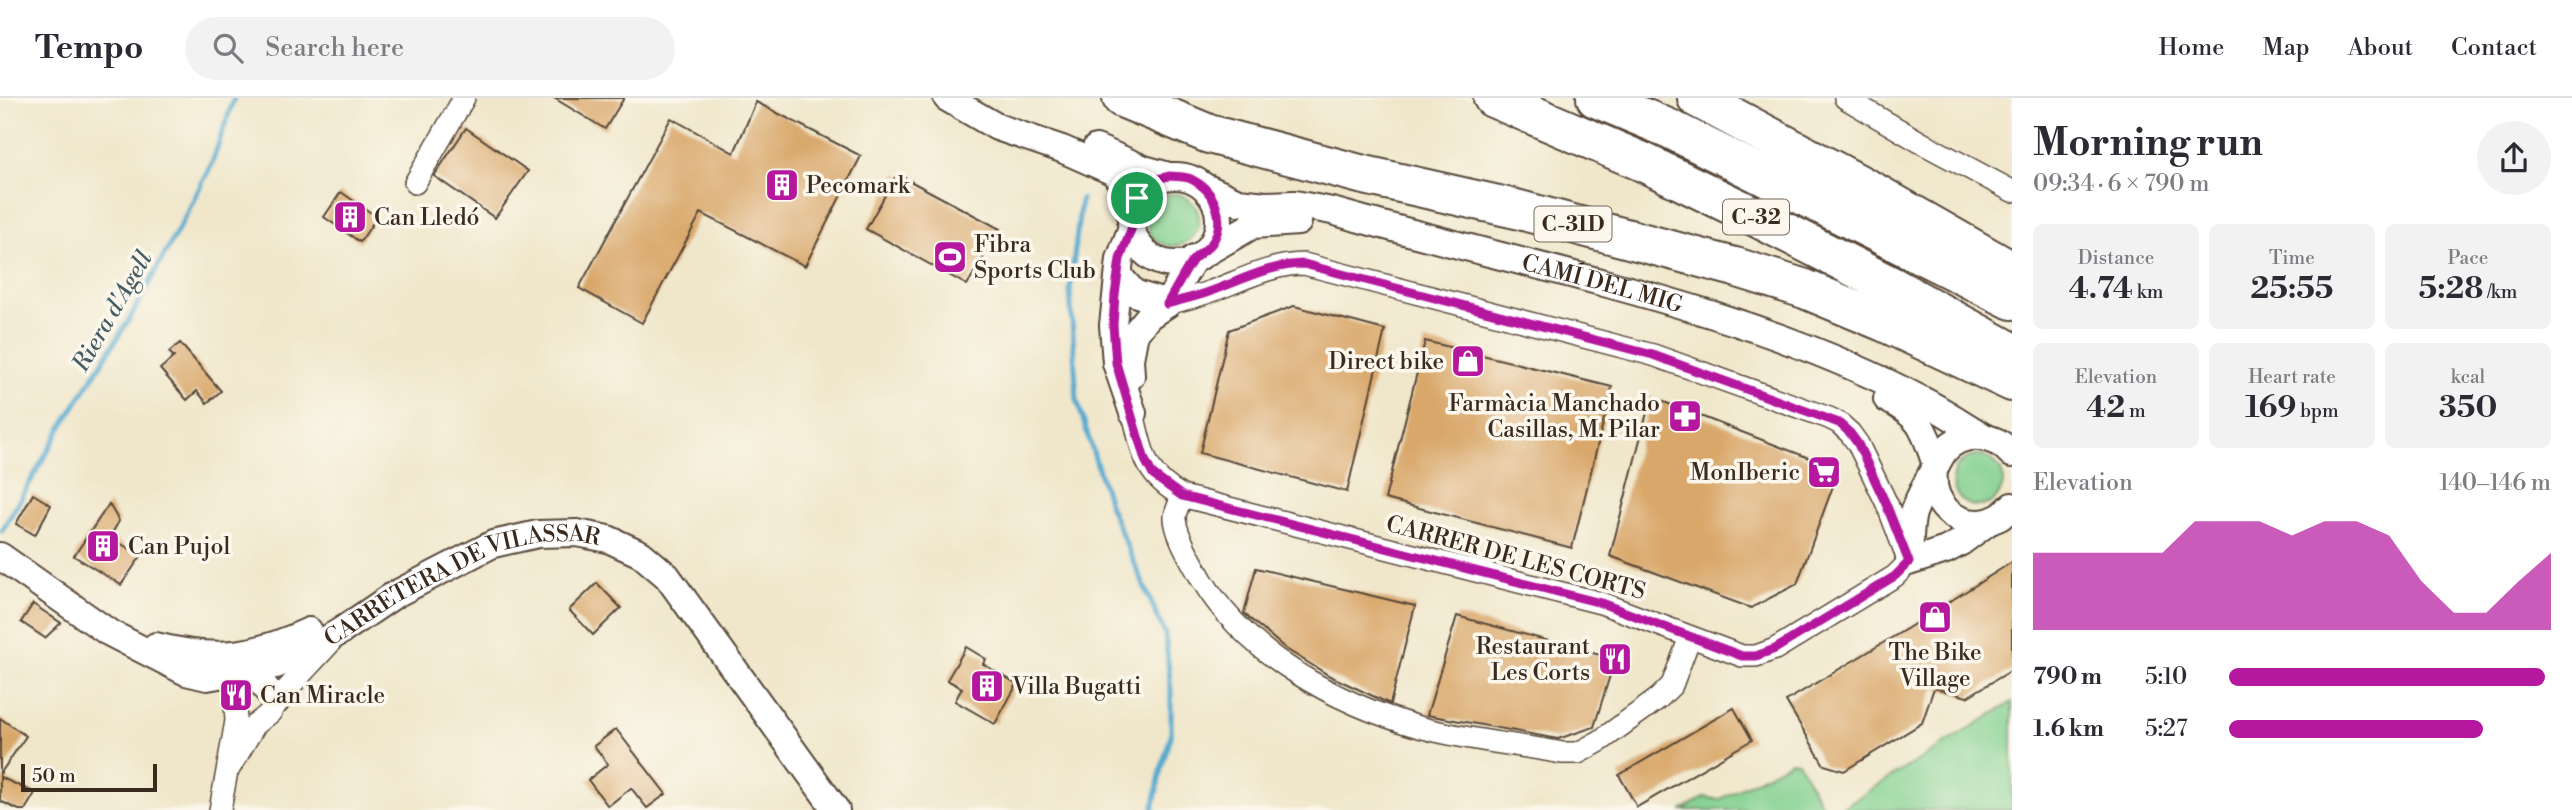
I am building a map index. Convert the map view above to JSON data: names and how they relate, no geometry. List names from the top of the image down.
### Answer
{
  "streets": {
    "highway": ["C-32", "C-31D"],
    "street": ["CAMÍ DEL MIG", "CARRER DE LES CORTS", "CARRETERA DE VILASSAR"]
  },
  "water": ["Riera d'Agell"],
  "places": {
    "building": [
      "Pecomark",
      "Can Lledó",
      "Can Pujol",
      "Villa Bugatti"
    ],
    "sports": ["Fibra Sports Club"],
    "shop": ["Direct bike", "The Bike Village"],
    "pharmacy": ["Farmàcia Manchado Casillas, M. Pilar"],
    "supermarket": ["MonIberic"],
    "restaurant": ["Restaurant Les Corts", "Can Miracle"]
  },
  "scale_bar": "50 m",
  "page": {
    "header": "Tempo",
    "search": "Search here",
    "nav": [
      "Home",
      "Map",
      "About",
      "Contact"
    ],
    "heading": ["Morning run", "09:34 · 6 × 790 m"],
    "stats": [
      ["Distance", "4.74 km"],
      ["Time", "25:55"],
      ["Pace", "5:28 /km"],
      ["Elevation", "42 m"],
      ["Heart rate", "169 bpm"],
      ["kcal", "350"]
    ],
    "chart": ["Elevation", "140–146 m"],
    "list": [
      {
        "name": "790 m",
        "note": "5:10"
      },
      {
        "name": "1.6 km",
        "note": "5:27"
      }
    ],
    "scale": "50 m"
  }
}
